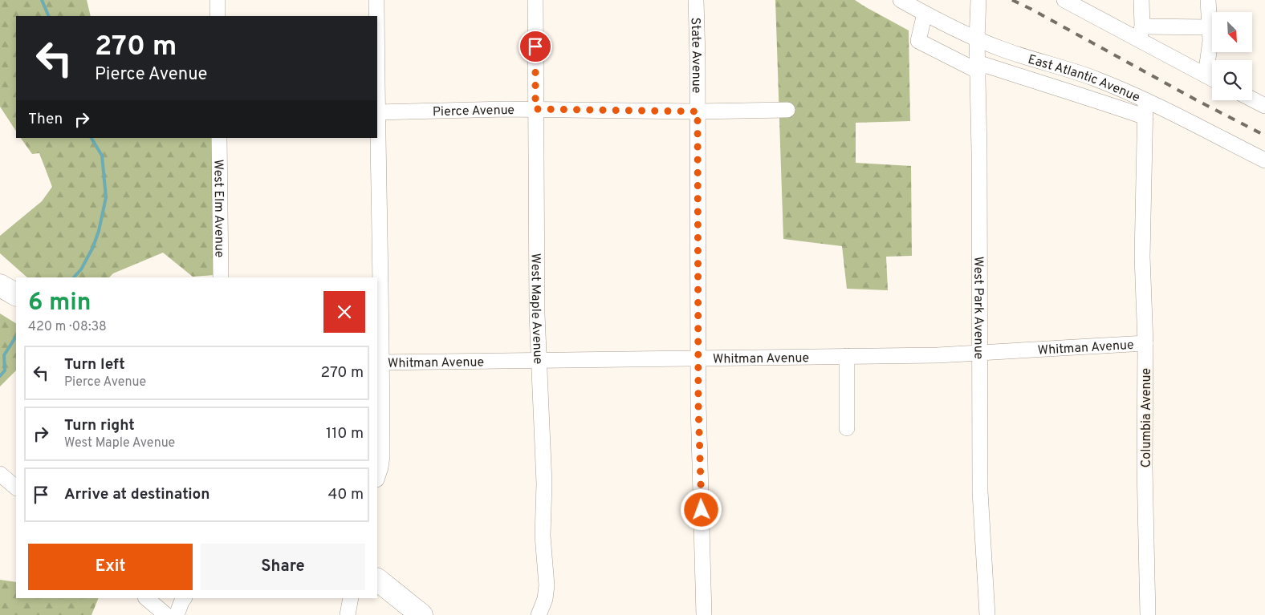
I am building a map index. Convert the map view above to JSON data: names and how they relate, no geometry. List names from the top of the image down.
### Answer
{
  "streets": {
    "street": [
      "State Avenue",
      "East Atlantic Avenue",
      "Pierce Avenue",
      "West Elm Avenue",
      "West Maple Avenue",
      "West Park Avenue",
      "Whitman Avenue",
      "Columbia Avenue"
    ]
  },
  "crossings": [
    ["State Avenue", "Pierce Avenue"],
    ["State Avenue", "Whitman Avenue"],
    ["East Atlantic Avenue", "West Park Avenue"],
    ["East Atlantic Avenue", "Columbia Avenue"],
    ["Pierce Avenue", "West Maple Avenue"],
    ["West Maple Avenue", "Whitman Avenue"],
    ["West Park Avenue", "Whitman Avenue"],
    ["Whitman Avenue", "Columbia Avenue"]
  ],
  "north": "bottom right",
  "page": {
    "turn": ["270 m", "Pierce Avenue"],
    "then": "Then",
    "heading": ["6 min", "420 m · 08:38"],
    "list": [
      {
        "name": "Turn left",
        "note": "Pierce Avenue",
        "value": "270 m"
      },
      {
        "name": "Turn right",
        "note": "West Maple Avenue",
        "value": "110 m"
      },
      {
        "name": "Arrive at destination",
        "value": "40 m"
      }
    ],
    "buttons": ["Exit", "Share"]
  }
}
